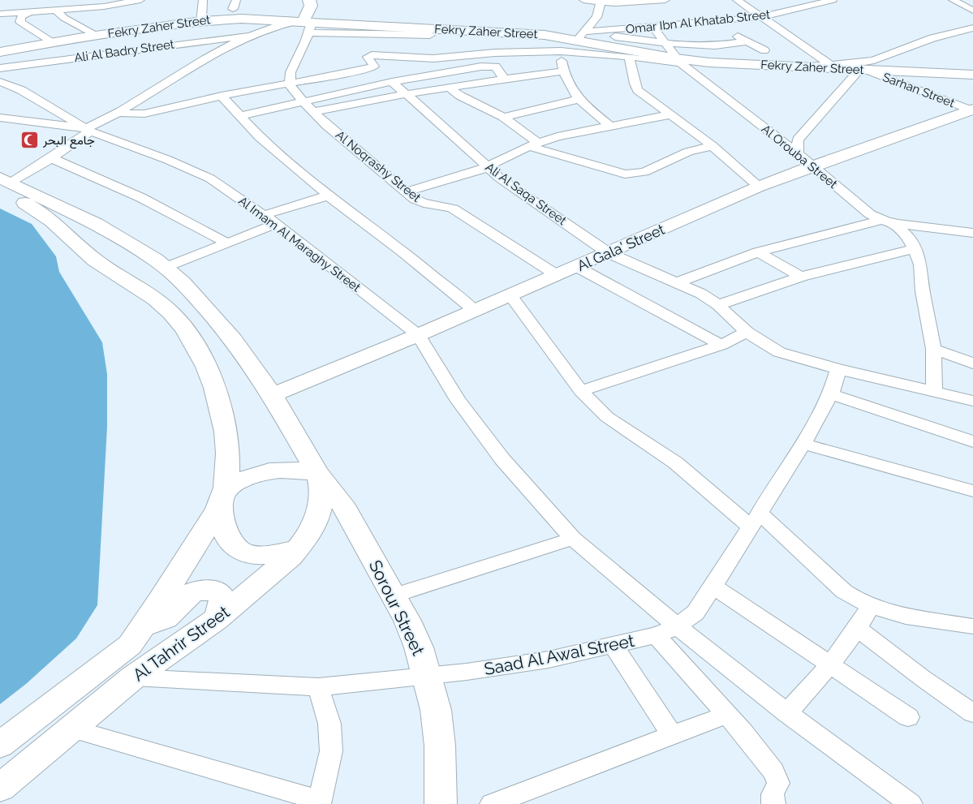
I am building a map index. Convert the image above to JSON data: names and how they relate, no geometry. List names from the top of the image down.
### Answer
{
  "streets": {
    "street": [
      "Omar Ibn Al Khatab Street",
      "Fekry Zaher Street",
      "Ali Al Badry Street",
      "Sarhan Street",
      "Al Orouba Street",
      "Al Noqrashy Street",
      "Ali Al Saqa Street",
      "Al Imam Al Maraghy Street",
      "Al Gala' Street",
      "Sorour Street",
      "Al Tahrir Street",
      "Saad Al Awal Street"
    ]
  },
  "crossings": [
    ["Omar Ibn Al Khatab Street", "Fekry Zaher Street"],
    ["Omar Ibn Al Khatab Street", "Al Orouba Street"],
    ["Fekry Zaher Street", "Sarhan Street"],
    ["Fekry Zaher Street", "Al Orouba Street"],
    ["Sarhan Street", "Al Gala' Street"],
    ["Al Orouba Street", "Al Gala' Street"],
    ["Al Noqrashy Street", "Al Gala' Street"],
    ["Ali Al Saqa Street", "Al Gala' Street"],
    ["Ali Al Saqa Street", "Saad Al Awal Street"],
    ["Al Imam Al Maraghy Street", "Al Gala' Street"],
    ["Al Imam Al Maraghy Street", "Saad Al Awal Street"],
    ["Sorour Street", "Al Tahrir Street"],
    ["Sorour Street", "Saad Al Awal Street"],
    ["Al Tahrir Street", "Saad Al Awal Street"]
  ],
  "places": {
    "mosque": ["جامع البحر"]
  }
}
